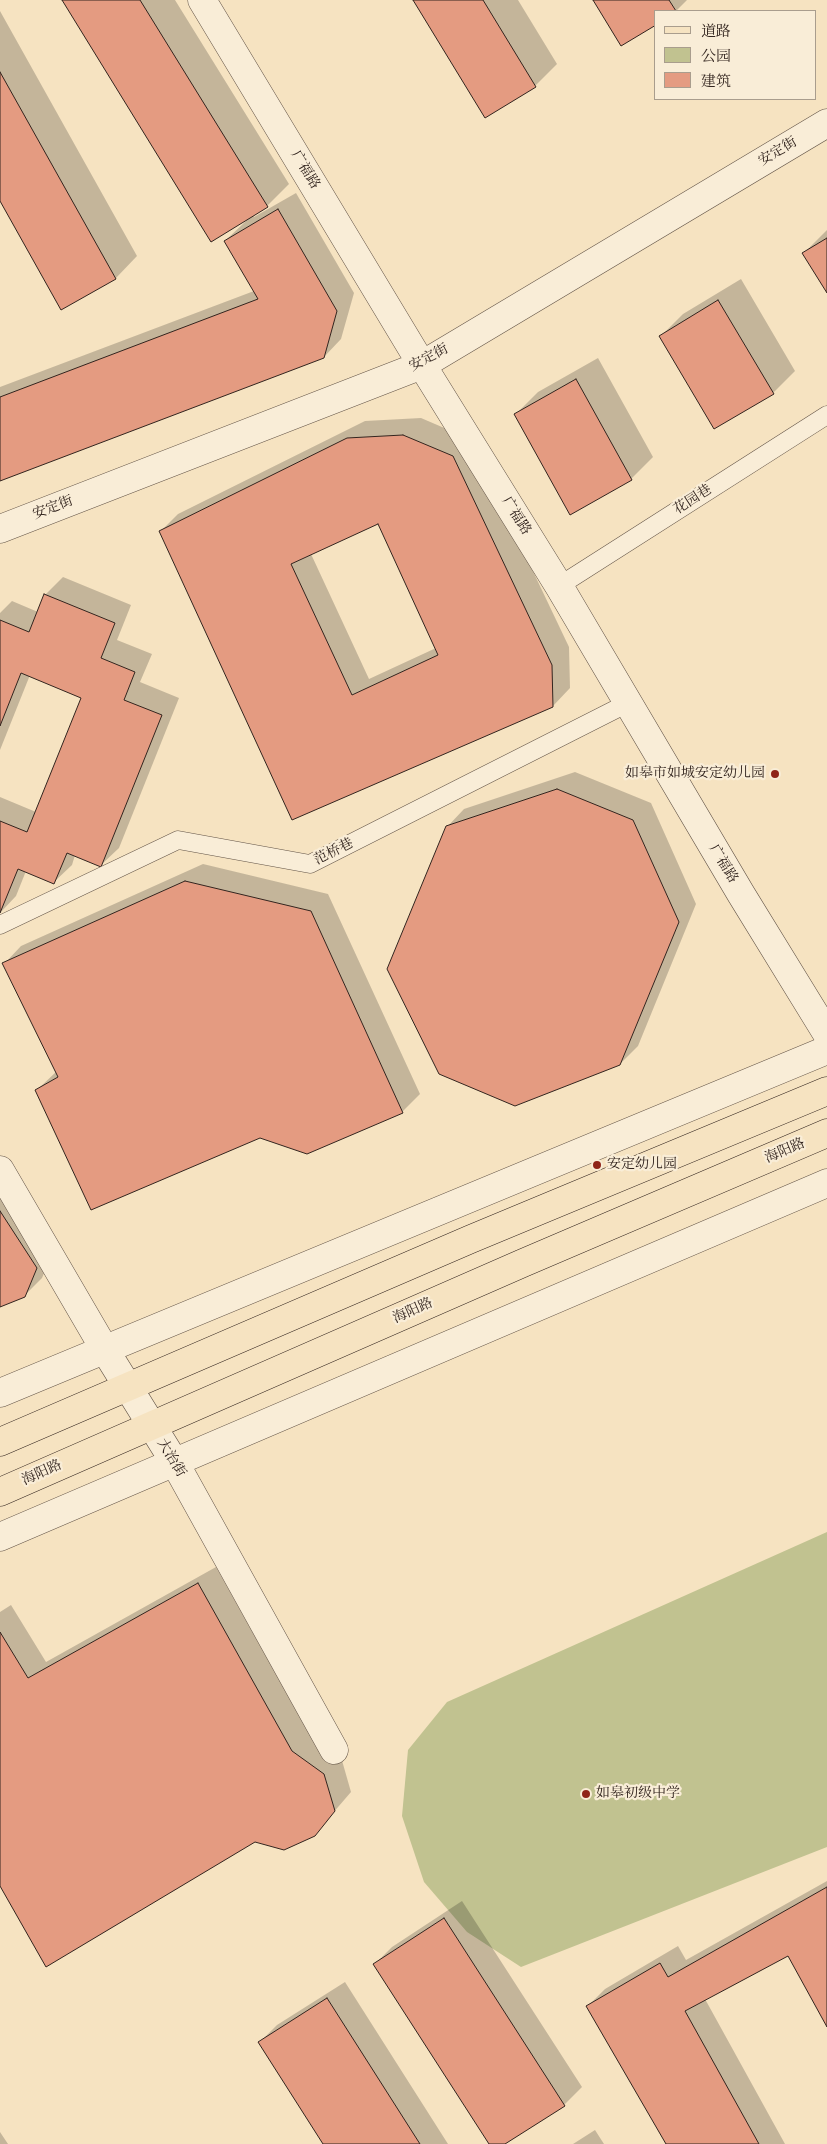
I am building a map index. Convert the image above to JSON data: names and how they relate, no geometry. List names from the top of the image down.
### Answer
{
  "streets": {
    "main road": ["海阳路"],
    "street": ["安定街", "广福路", "大治街"],
    "lane": ["花园巷", "范桥巷"]
  },
  "crossings": [
    ["安定街", "广福路"],
    ["广福路", "花园巷"],
    ["广福路", "范桥巷"],
    ["海阳路", "大治街"]
  ],
  "places": ["如皋市如城安定幼儿园", "安定幼儿园", "如皋初级中学"],
  "legend": ["道路", "公园", "建筑"]
}
